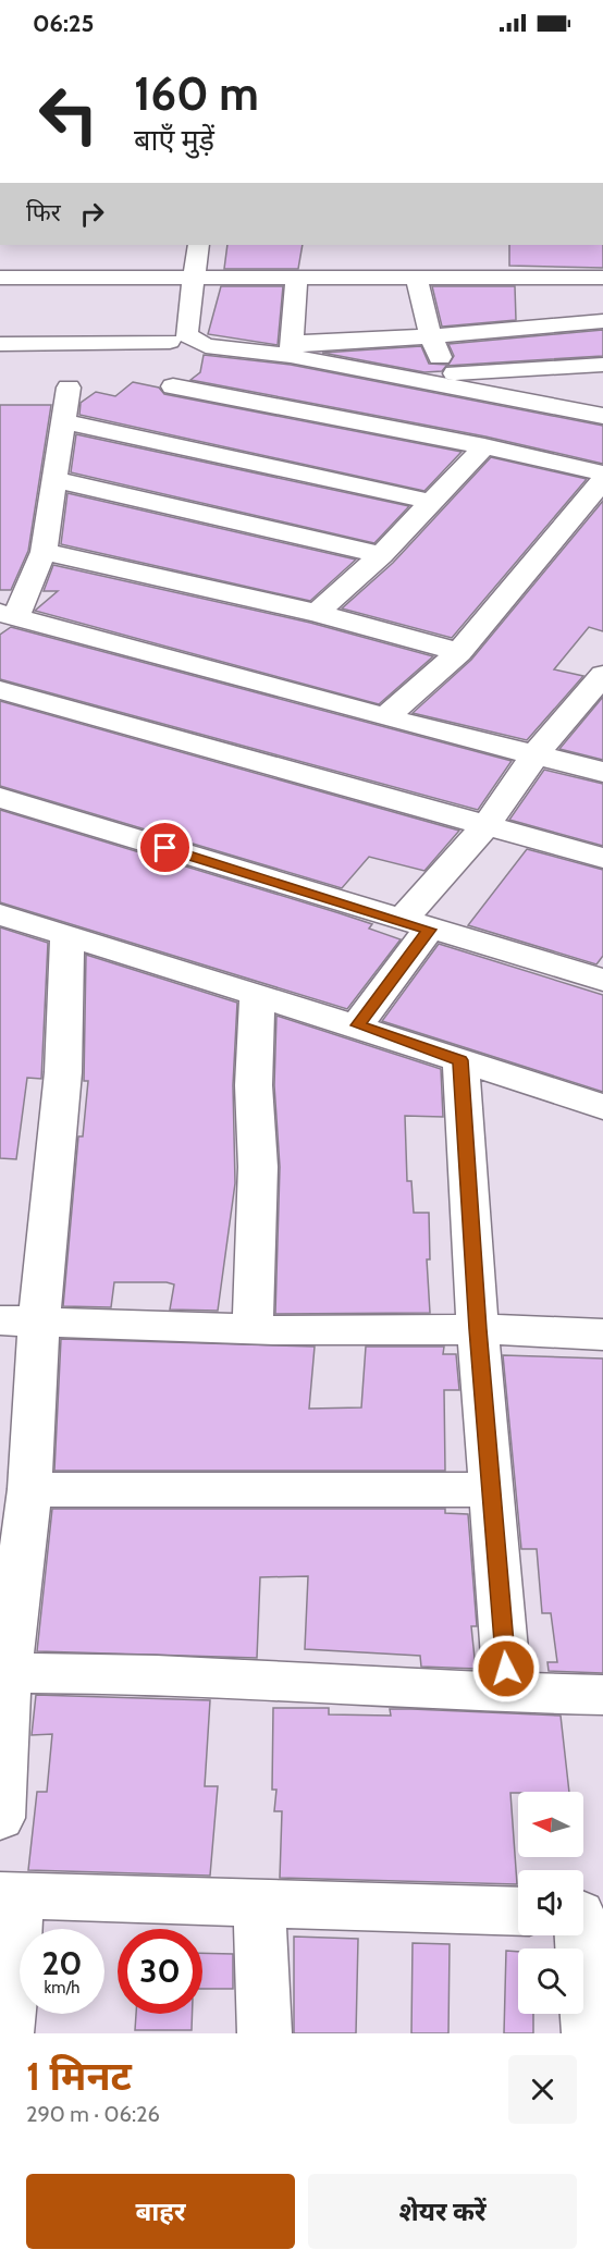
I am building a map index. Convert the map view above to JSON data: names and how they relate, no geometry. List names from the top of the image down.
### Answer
{
  "north": "left",
  "page": {
    "status": "06:25",
    "turn": ["160 m", "बाएँ मुड़ें"],
    "then": "फिर",
    "speed": "20 km/h",
    "limit": "30",
    "heading": ["1 मिनट", "290 m · 06:26"],
    "buttons": ["बाहर", "शेयर करें"]
  }
}
